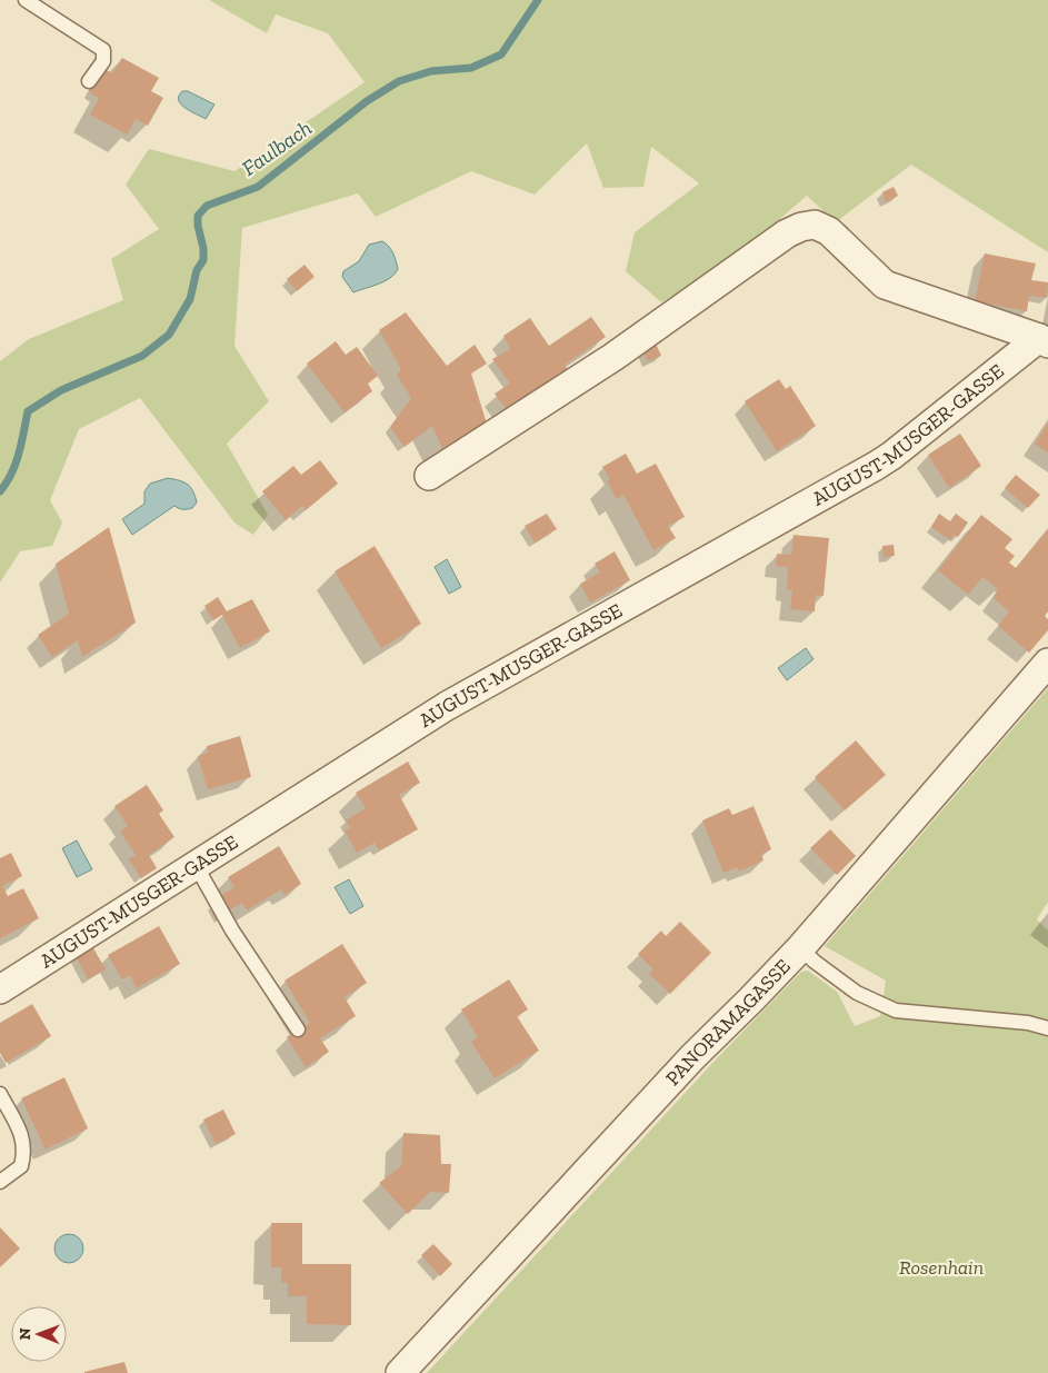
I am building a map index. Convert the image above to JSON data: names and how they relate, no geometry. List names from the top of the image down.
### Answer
{
  "streets": {
    "street": ["AUGUST-MUSGER-GASSE", "PANORAMAGASSE"]
  },
  "water": ["Faulbach"],
  "parks": ["Rosenhain"],
  "north": "left"
}
